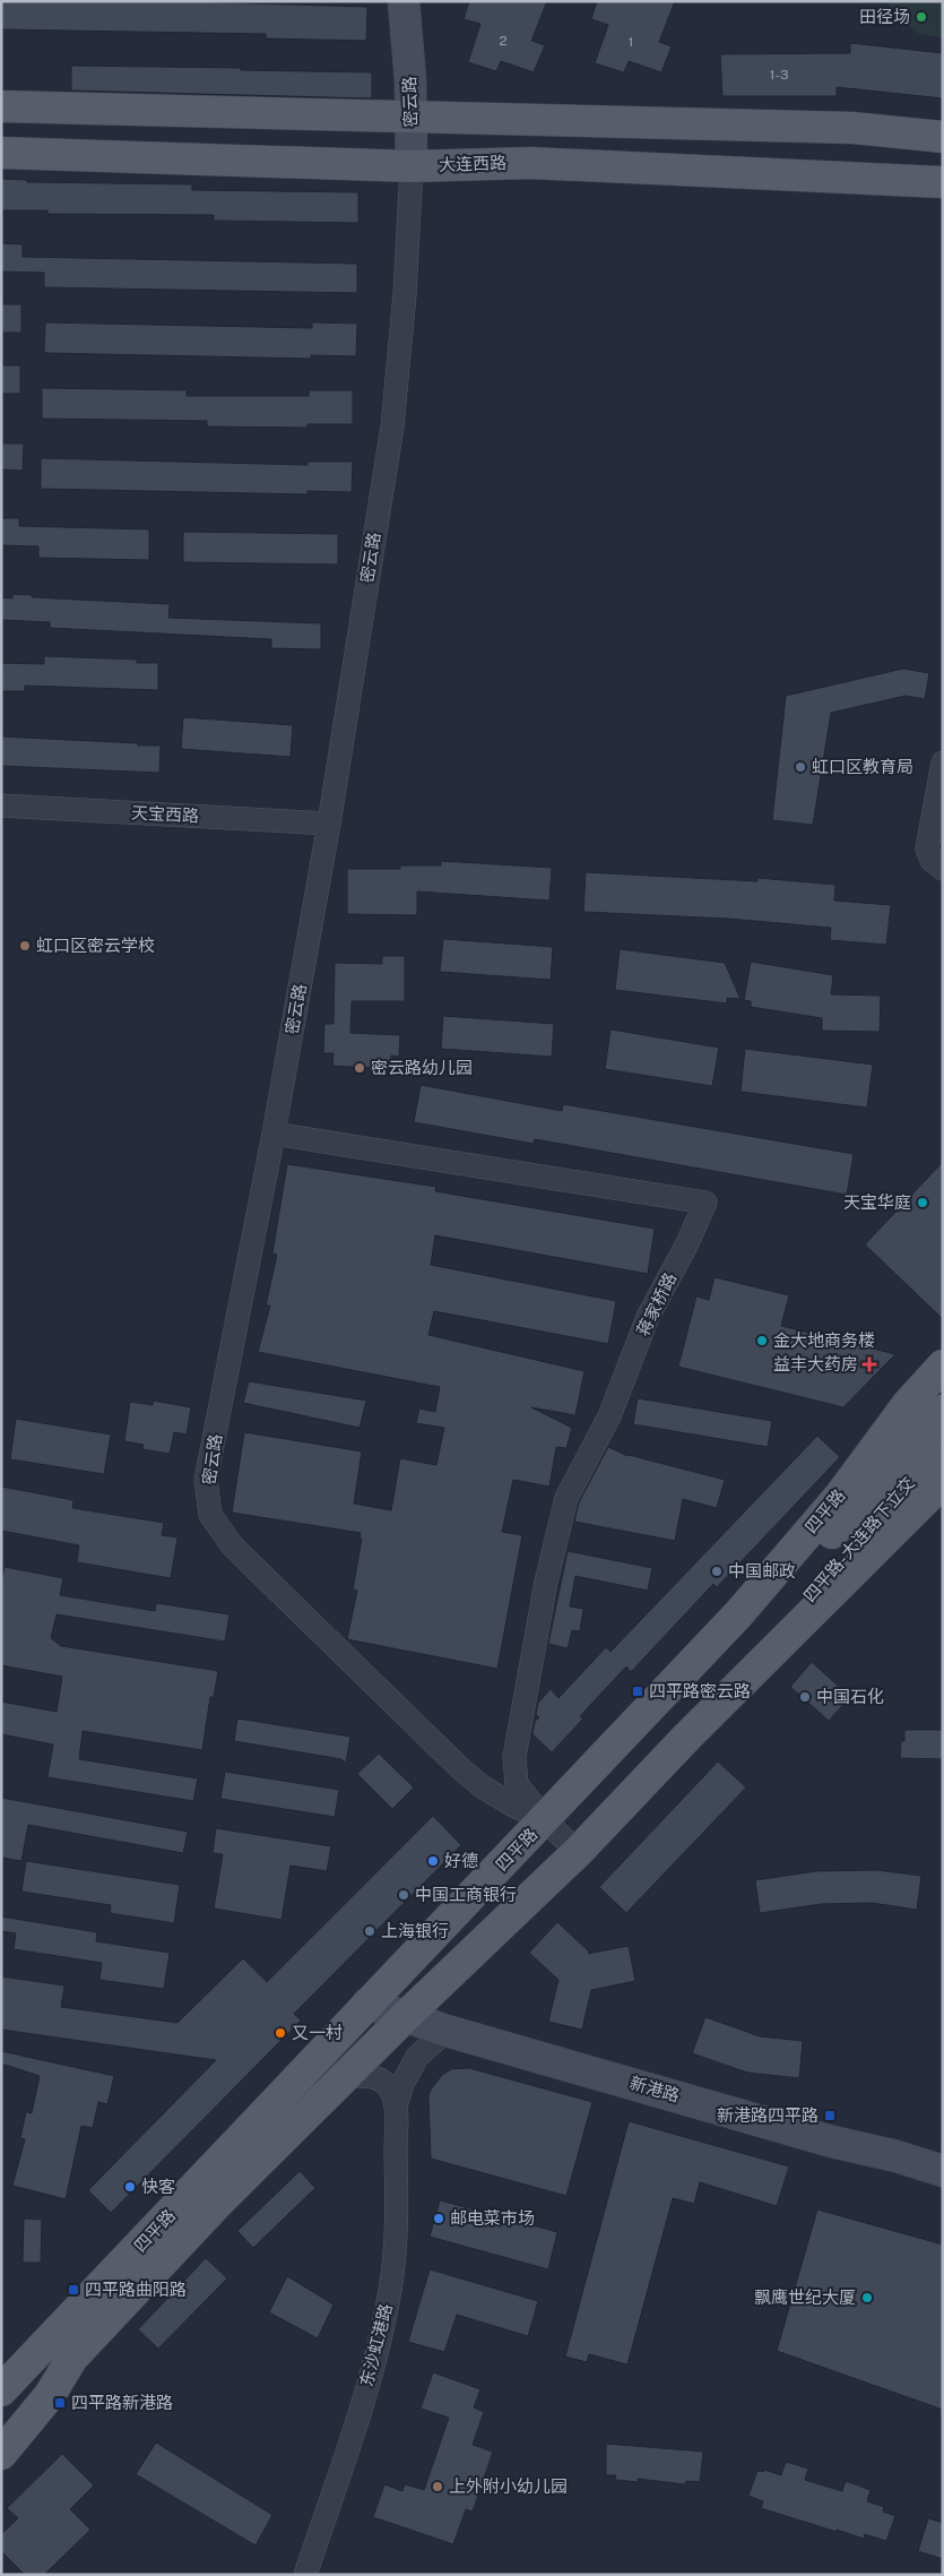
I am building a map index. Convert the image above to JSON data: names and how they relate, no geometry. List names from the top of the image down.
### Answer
{
  "streets": {
    "main road": ["大连西路", "四平路", "四平路-大连路下立交"],
    "street": [
      "密云路",
      "天宝西路",
      "蒋家桥路",
      "新港路",
      "东沙虹港路"
    ]
  },
  "crossings": [
    ["密云路", "大连西路"],
    ["密云路", "天宝西路"],
    ["密云路", "蒋家桥路"],
    ["密云路", "四平路"],
    ["蒋家桥路", "四平路"],
    ["四平路", "四平路-大连路下立交"],
    ["四平路", "新港路"],
    ["四平路", "东沙虹港路"],
    ["新港路", "东沙虹港路"]
  ],
  "places": {
    "other": [
      "田径场",
      "虹口区教育局",
      "虹口区密云学校",
      "密云路幼儿园",
      "天宝华庭",
      "金大地商务楼",
      "中国邮政",
      "中国石化",
      "好德",
      "中国工商银行",
      "上海银行",
      "又一村",
      "快客",
      "邮电菜市场",
      "飘鹰世纪大厦",
      "上外附小幼儿园"
    ],
    "health": ["益丰大药房"],
    "transit": [
      "四平路密云路",
      "新港路四平路",
      "四平路曲阳路",
      "四平路新港路"
    ]
  },
  "house_numbers": ["2", "1", "1-3"]
}
